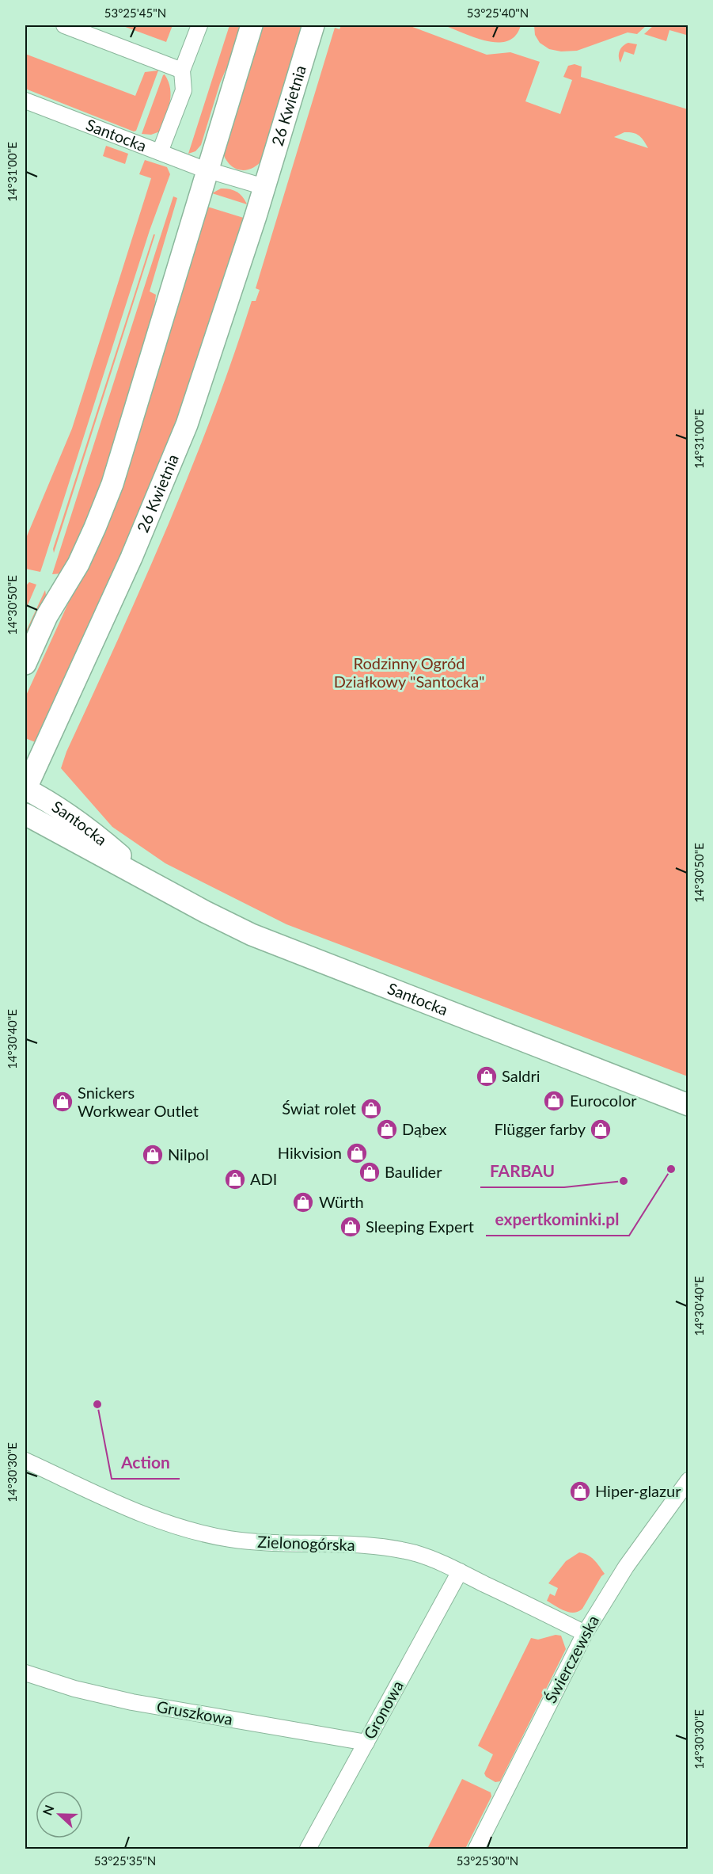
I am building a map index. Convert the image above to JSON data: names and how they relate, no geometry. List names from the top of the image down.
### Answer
{
  "streets": {
    "street": [
      "26 Kwietnia",
      "Santocka",
      "Zielonogórska",
      "Świerczewska",
      "Gronowa",
      "Gruszkowa"
    ]
  },
  "crossings": [
    ["26 Kwietnia", "Santocka"],
    ["Zielonogórska", "Świerczewska"],
    ["Zielonogórska", "Gronowa"],
    ["Gronowa", "Gruszkowa"]
  ],
  "parks": ["Rodzinny Ogród Działkowy \"Santocka\""],
  "places": {
    "shop": [
      "Saldri",
      "Eurocolor",
      "Snickers Workwear Outlet",
      "Świat rolet",
      "Dąbex",
      "Flügger farby",
      "Hikvision",
      "Nilpol",
      "Baulider",
      "ADI",
      "Würth",
      "Sleeping Expert",
      "Hiper-glazur"
    ],
    "other": ["expertkominki.pl", "FARBAU", "Action"]
  },
  "north": "left",
  "coordinates": [
    "53°25'45\"N",
    "53°25'40\"N",
    "14°31'00\"E",
    "14°30'50\"E",
    "14°30'40\"E",
    "14°30'30\"E",
    "53°25'35\"N",
    "53°25'30\"N"
  ]
}
